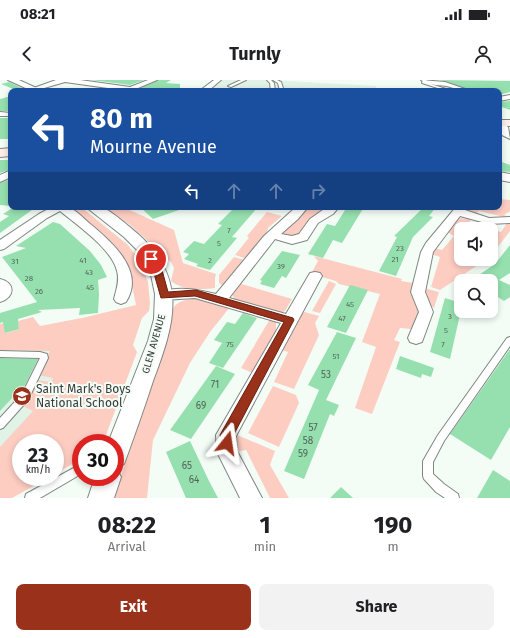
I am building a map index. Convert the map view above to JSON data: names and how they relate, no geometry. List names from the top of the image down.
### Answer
{
  "streets": {
    "street": ["GLEN AVENUE"]
  },
  "places": {
    "school or university": ["Saint Mark's Boys National School"]
  },
  "house_numbers": [
    "7",
    "5",
    "23",
    "21",
    "41",
    "2",
    "31",
    "39",
    "43",
    "28",
    "45",
    "26",
    "45",
    "3",
    "47",
    "5",
    "75",
    "7",
    "51",
    "53",
    "71",
    "69",
    "57",
    "58",
    "59",
    "65",
    "64"
  ],
  "page": {
    "status": "08:21",
    "header": "Turnly",
    "turn": ["80 m", "Mourne Avenue"],
    "speed": "23 km/h",
    "limit": "30",
    "eta": [
      "08:22",
      "Arrival",
      "1",
      "min",
      "190",
      "m"
    ],
    "buttons": ["Exit", "Share"]
  }
}
